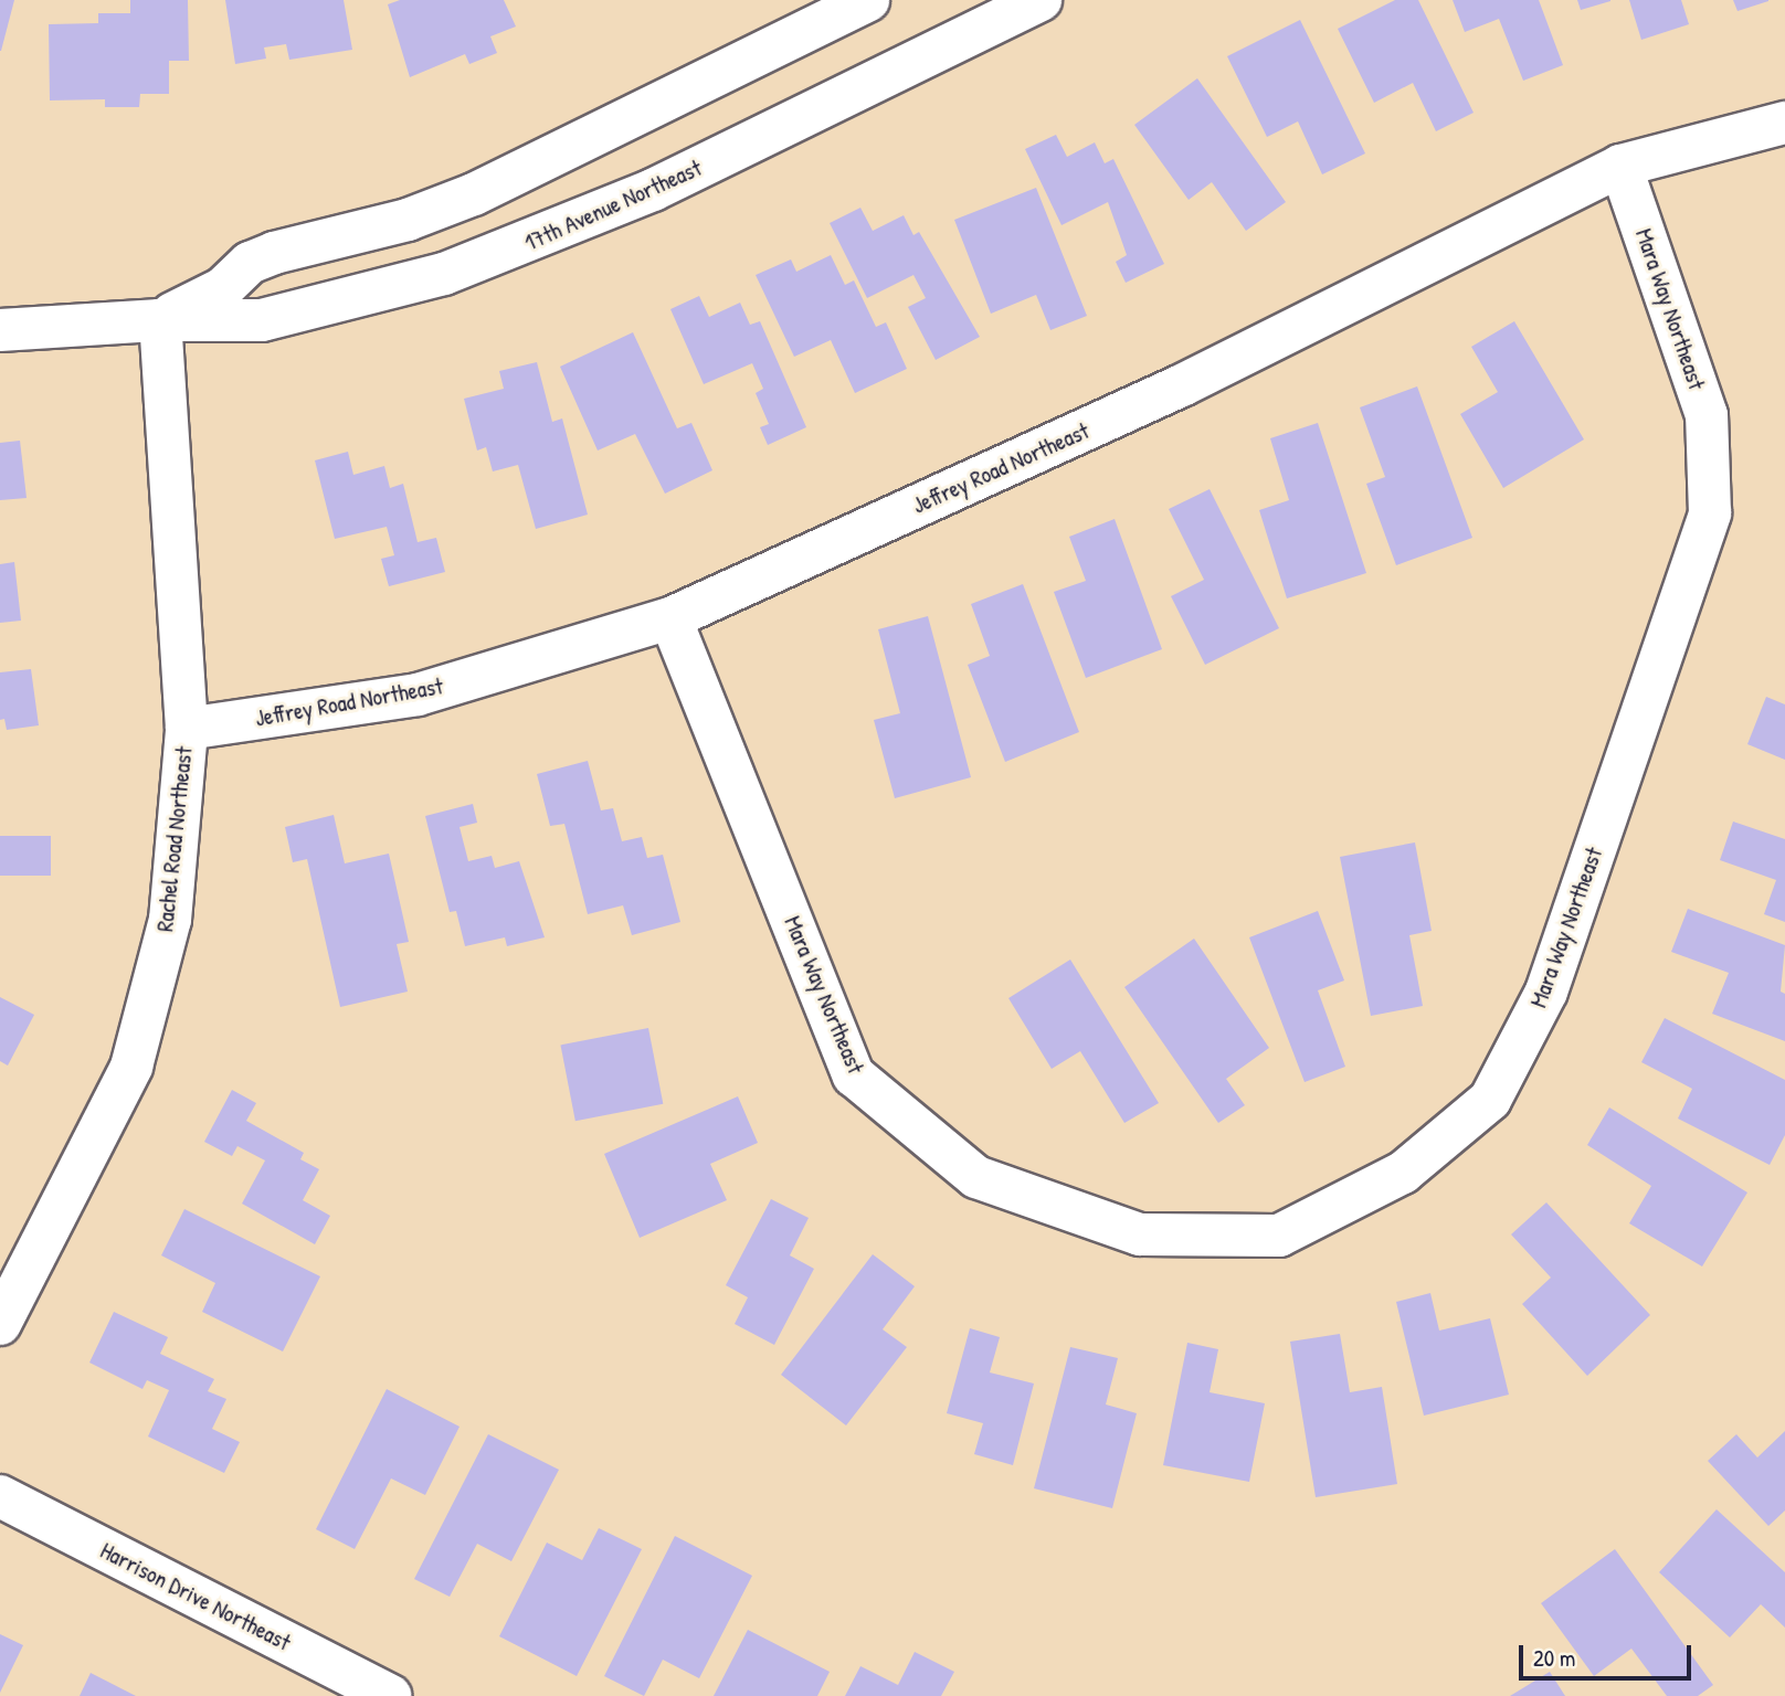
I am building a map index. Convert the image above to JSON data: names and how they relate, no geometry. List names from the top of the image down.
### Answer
{
  "streets": {
    "street": [
      "17th Avenue Northeast",
      "Mara Way Northeast",
      "Jeffrey Road Northeast",
      "Rachel Road Northeast",
      "Harrison Drive Northeast"
    ]
  },
  "crossings": [
    ["17th Avenue Northeast", "Rachel Road Northeast"],
    ["Mara Way Northeast", "Jeffrey Road Northeast"],
    ["Jeffrey Road Northeast", "Rachel Road Northeast"]
  ],
  "scale_bar": "20 m"
}
